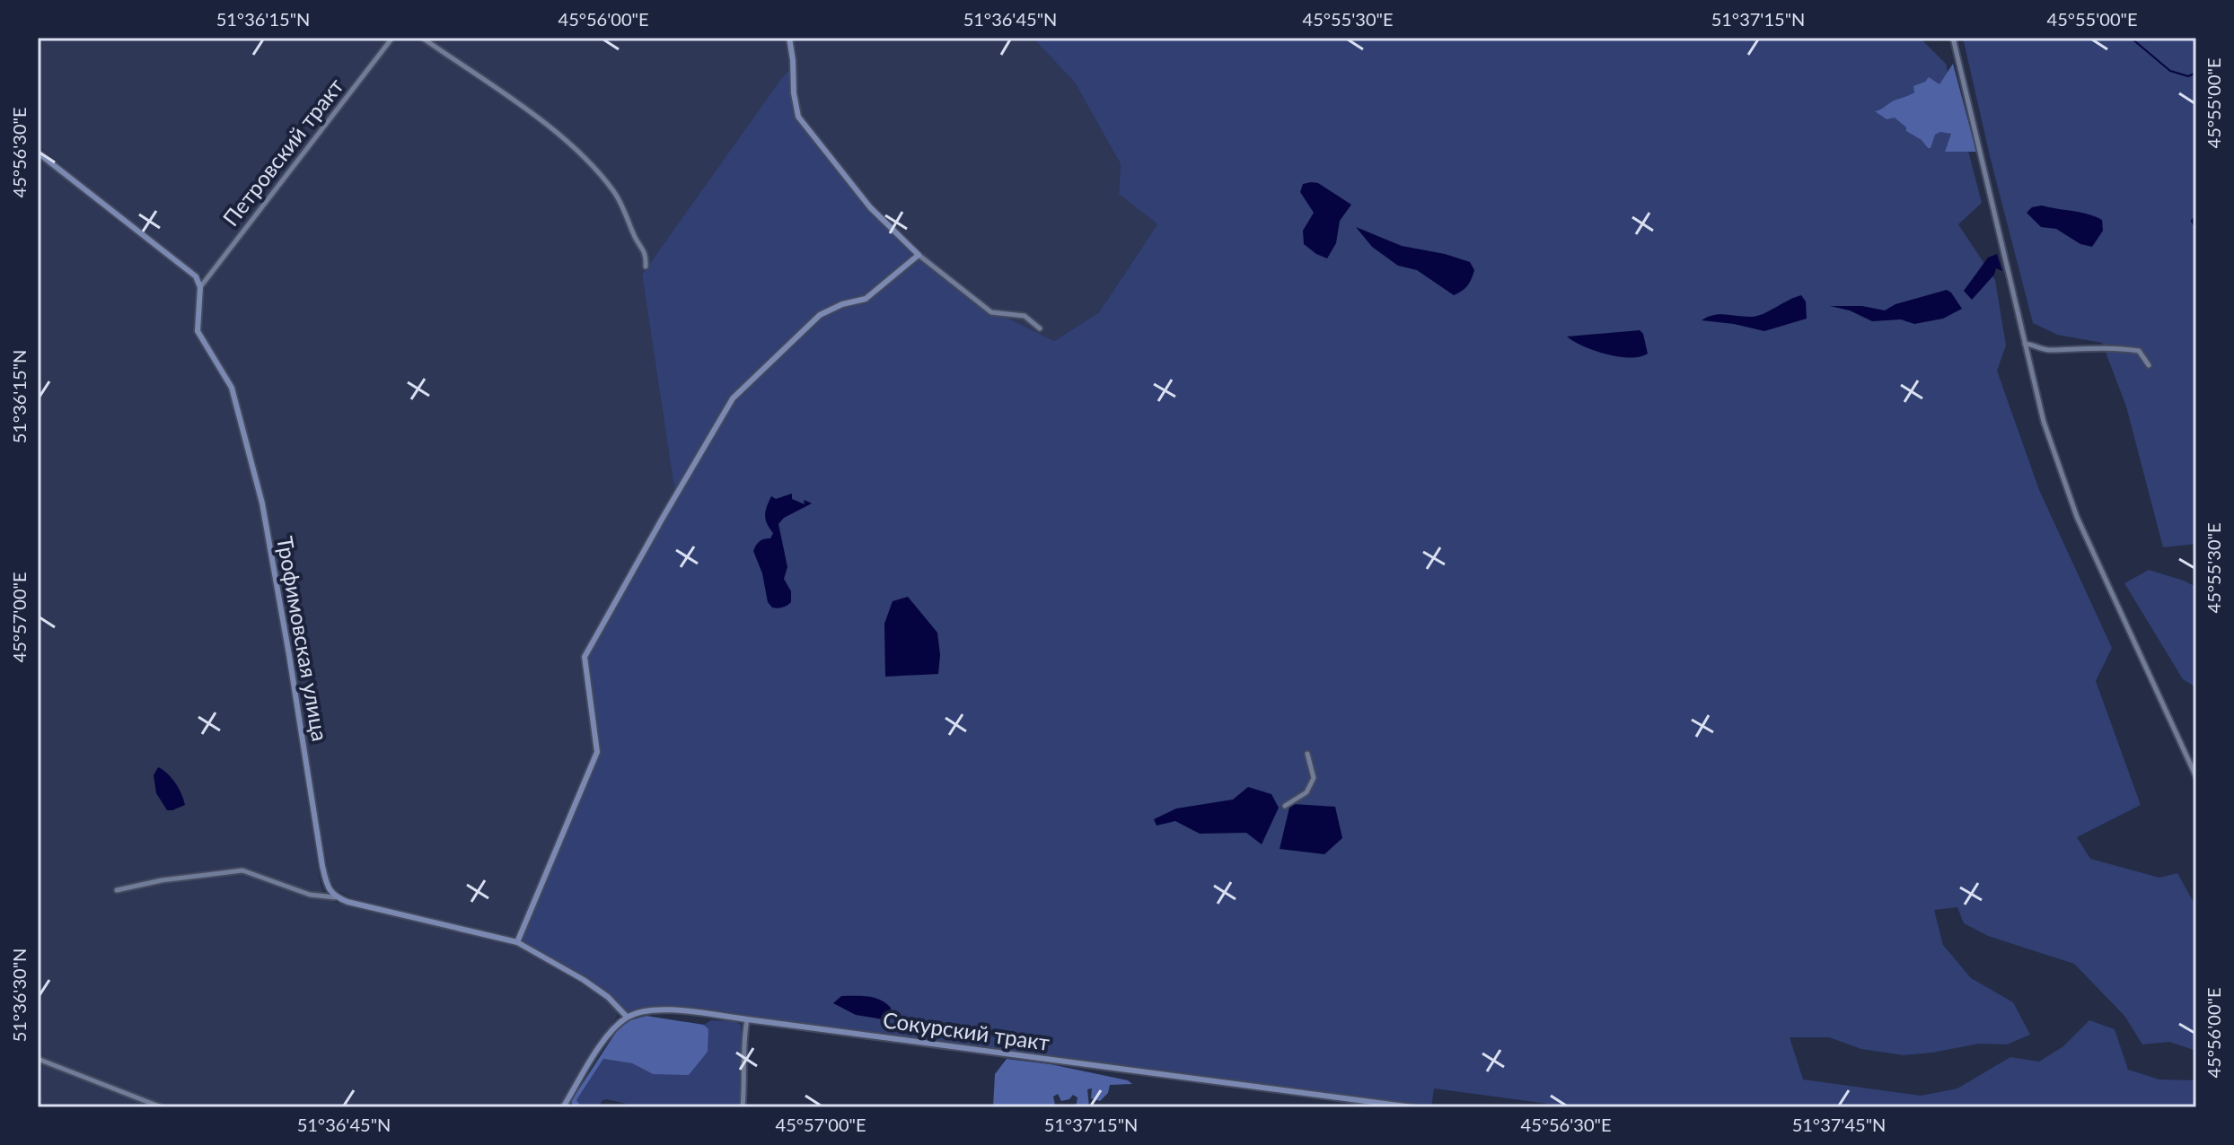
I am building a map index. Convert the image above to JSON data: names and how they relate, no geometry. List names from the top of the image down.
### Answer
{
  "streets": {
    "street": ["Петровский тракт", "Трофимовская улица", "Сокурский тракт"]
  },
  "crossings": [
    ["Петровский тракт", "Трофимовская улица"]
  ],
  "coordinates": [
    "51°36'15\"N",
    "45°56'00\"E",
    "51°36'45\"N",
    "45°55'30\"E",
    "51°37'15\"N",
    "45°55'00\"E",
    "45°56'30\"E",
    "45°57'00\"E",
    "51°36'30\"N",
    "51°37'45\"N"
  ]
}
